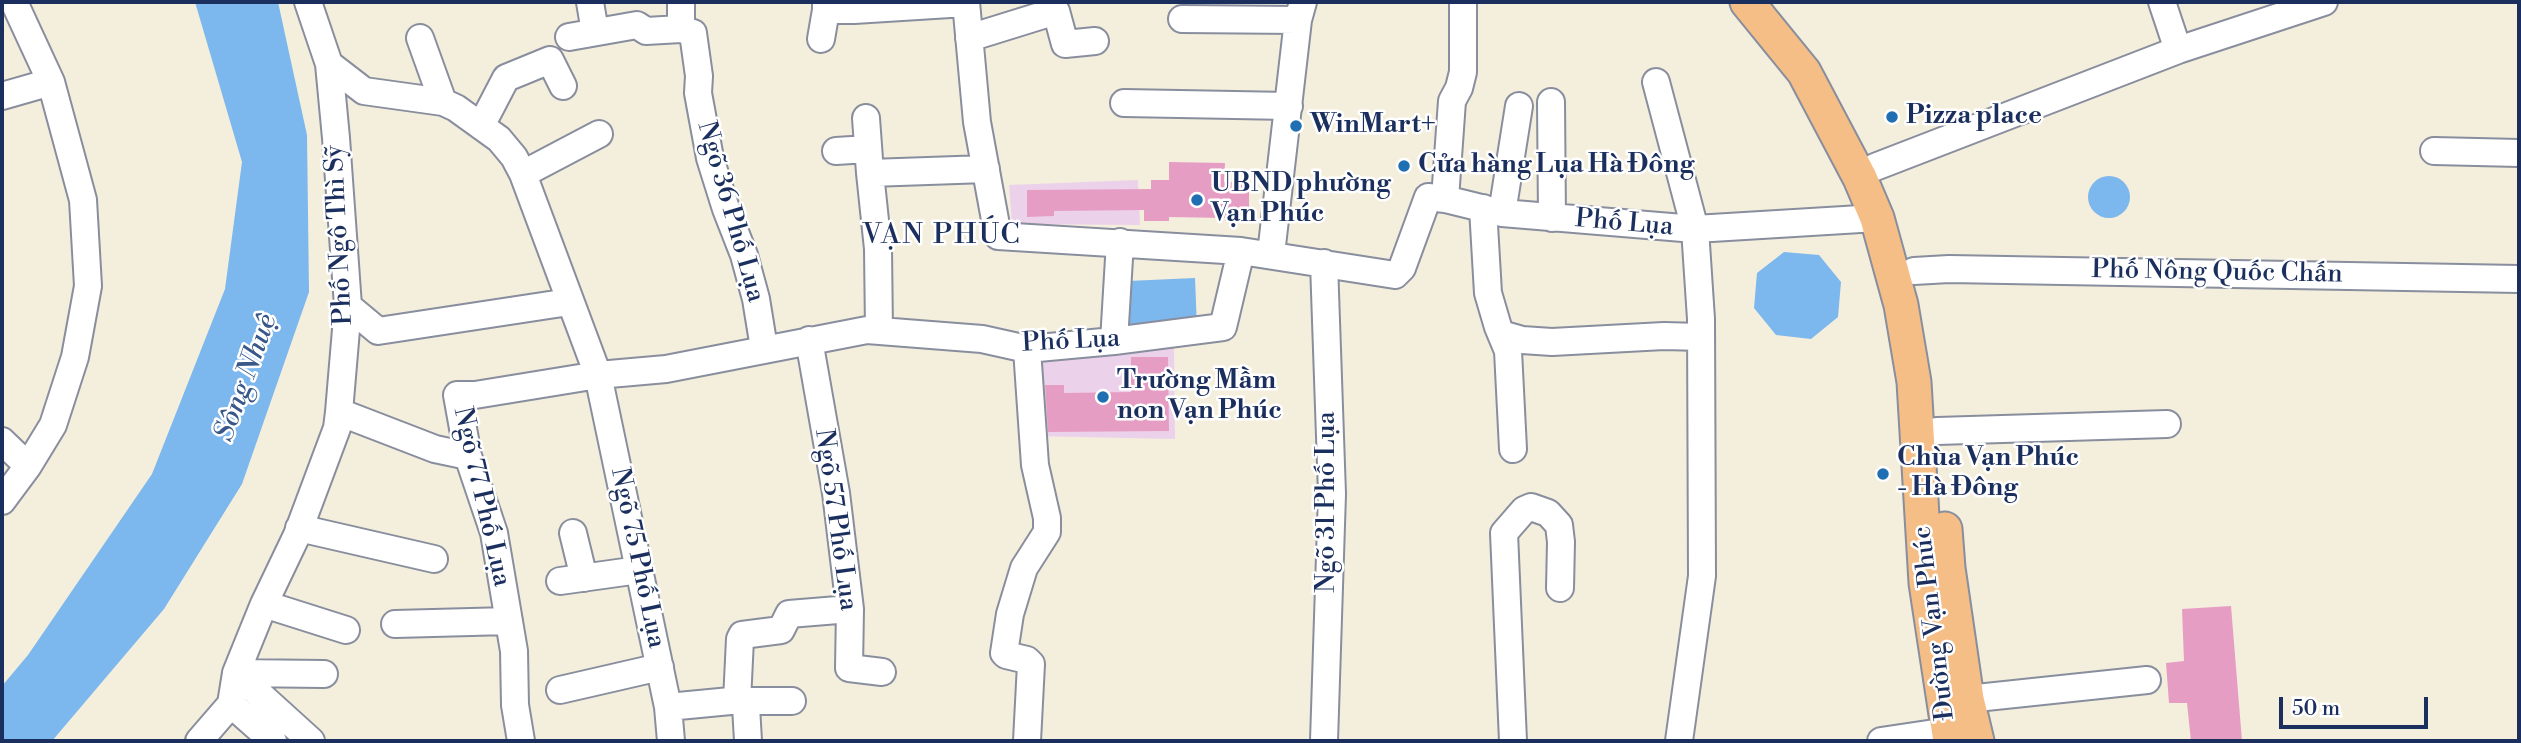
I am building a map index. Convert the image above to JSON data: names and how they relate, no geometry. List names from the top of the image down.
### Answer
{
  "streets": {
    "main road": ["Đường Vạn Phúc"],
    "street": [
      "Ngõ 36 Phố Lụa",
      "Phố Lụa",
      "Phố Ngô Thì Sỹ",
      "Phố Nông Quốc Chấn",
      "Ngõ 77 Phố Lụa",
      "Ngõ 31 Phố Lụa",
      "Ngõ 57 Phố Lụa",
      "Ngõ 75 Phố Lụa"
    ]
  },
  "crossings": [
    ["Ngõ 36 Phố Lụa", "Phố Lụa"],
    ["Phố Lụa", "Ngõ 77 Phố Lụa"],
    ["Phố Lụa", "Ngõ 57 Phố Lụa"],
    ["Phố Lụa", "Ngõ 75 Phố Lụa"],
    ["Phố Lụa", "Đường Vạn Phúc"],
    ["Phố Nông Quốc Chấn", "Đường Vạn Phúc"],
    ["Ngõ 77 Phố Lụa", "Ngõ 75 Phố Lụa"]
  ],
  "districts": ["VẠN PHÚC"],
  "water": ["Sông Nhuệ"],
  "places": [
    "Pizza place",
    "WinMart+",
    "Cửa hàng Lụa Hà Đông",
    "UBND phường Vạn Phúc",
    "Trường Mầm non Vạn Phúc",
    "Chùa Vạn Phúc - Hà Đông"
  ],
  "scale_bar": "50 m"
}
